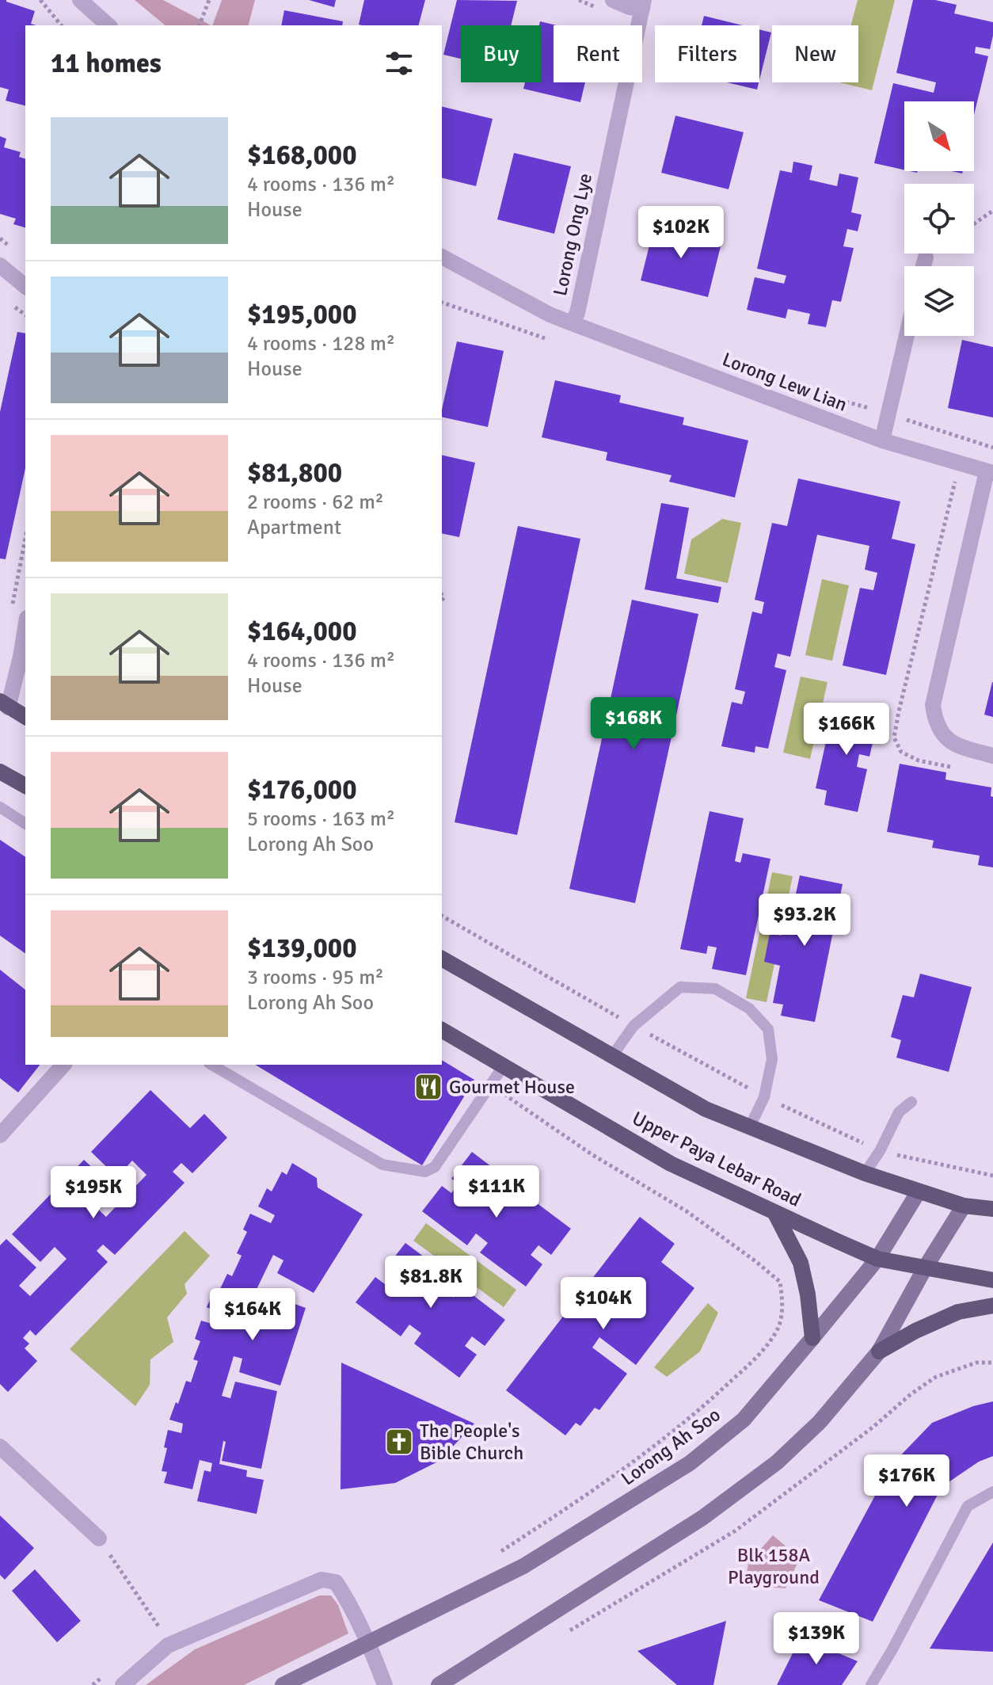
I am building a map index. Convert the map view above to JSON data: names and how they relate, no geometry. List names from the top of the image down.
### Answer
{
  "streets": {
    "main road": ["Upper Paya Lebar Road", "Lorong Ah Soo"],
    "street": ["Lorong Ong Lye", "Lorong Lew Lian"]
  },
  "crossings": [
    ["Lorong Ong Lye", "Lorong Lew Lian"],
    ["Upper Paya Lebar Road", "Lorong Ah Soo"]
  ],
  "parks": ["Blk 158A Playground"],
  "places": {
    "restaurant": ["Gourmet House"],
    "church": ["The People's Bible Church"]
  },
  "north": "bottom right",
  "page": {
    "chip": [
      "Buy",
      "Rent",
      "Filters",
      "New"
    ],
    "heading": "11 homes",
    "list": [
      {
        "name": "$168,000",
        "note": "4 rooms · 136 m² · House"
      },
      {
        "name": "$195,000",
        "note": "4 rooms · 128 m² · House"
      },
      {
        "name": "$81,800",
        "note": "2 rooms · 62 m² · Apartment"
      },
      {
        "name": "$164,000",
        "note": "4 rooms · 136 m² · House"
      },
      {
        "name": "$176,000",
        "note": "5 rooms · 163 m² · Lorong Ah Soo"
      },
      {
        "name": "$139,000",
        "note": "3 rooms · 95 m² · Lorong Ah Soo"
      }
    ],
    "price": [
      "$102K",
      "$168K",
      "$166K",
      "$93.2K",
      "$111K",
      "$195K",
      "$81.8K",
      "$104K",
      "$164K",
      "$176K",
      "$139K"
    ]
  }
}
